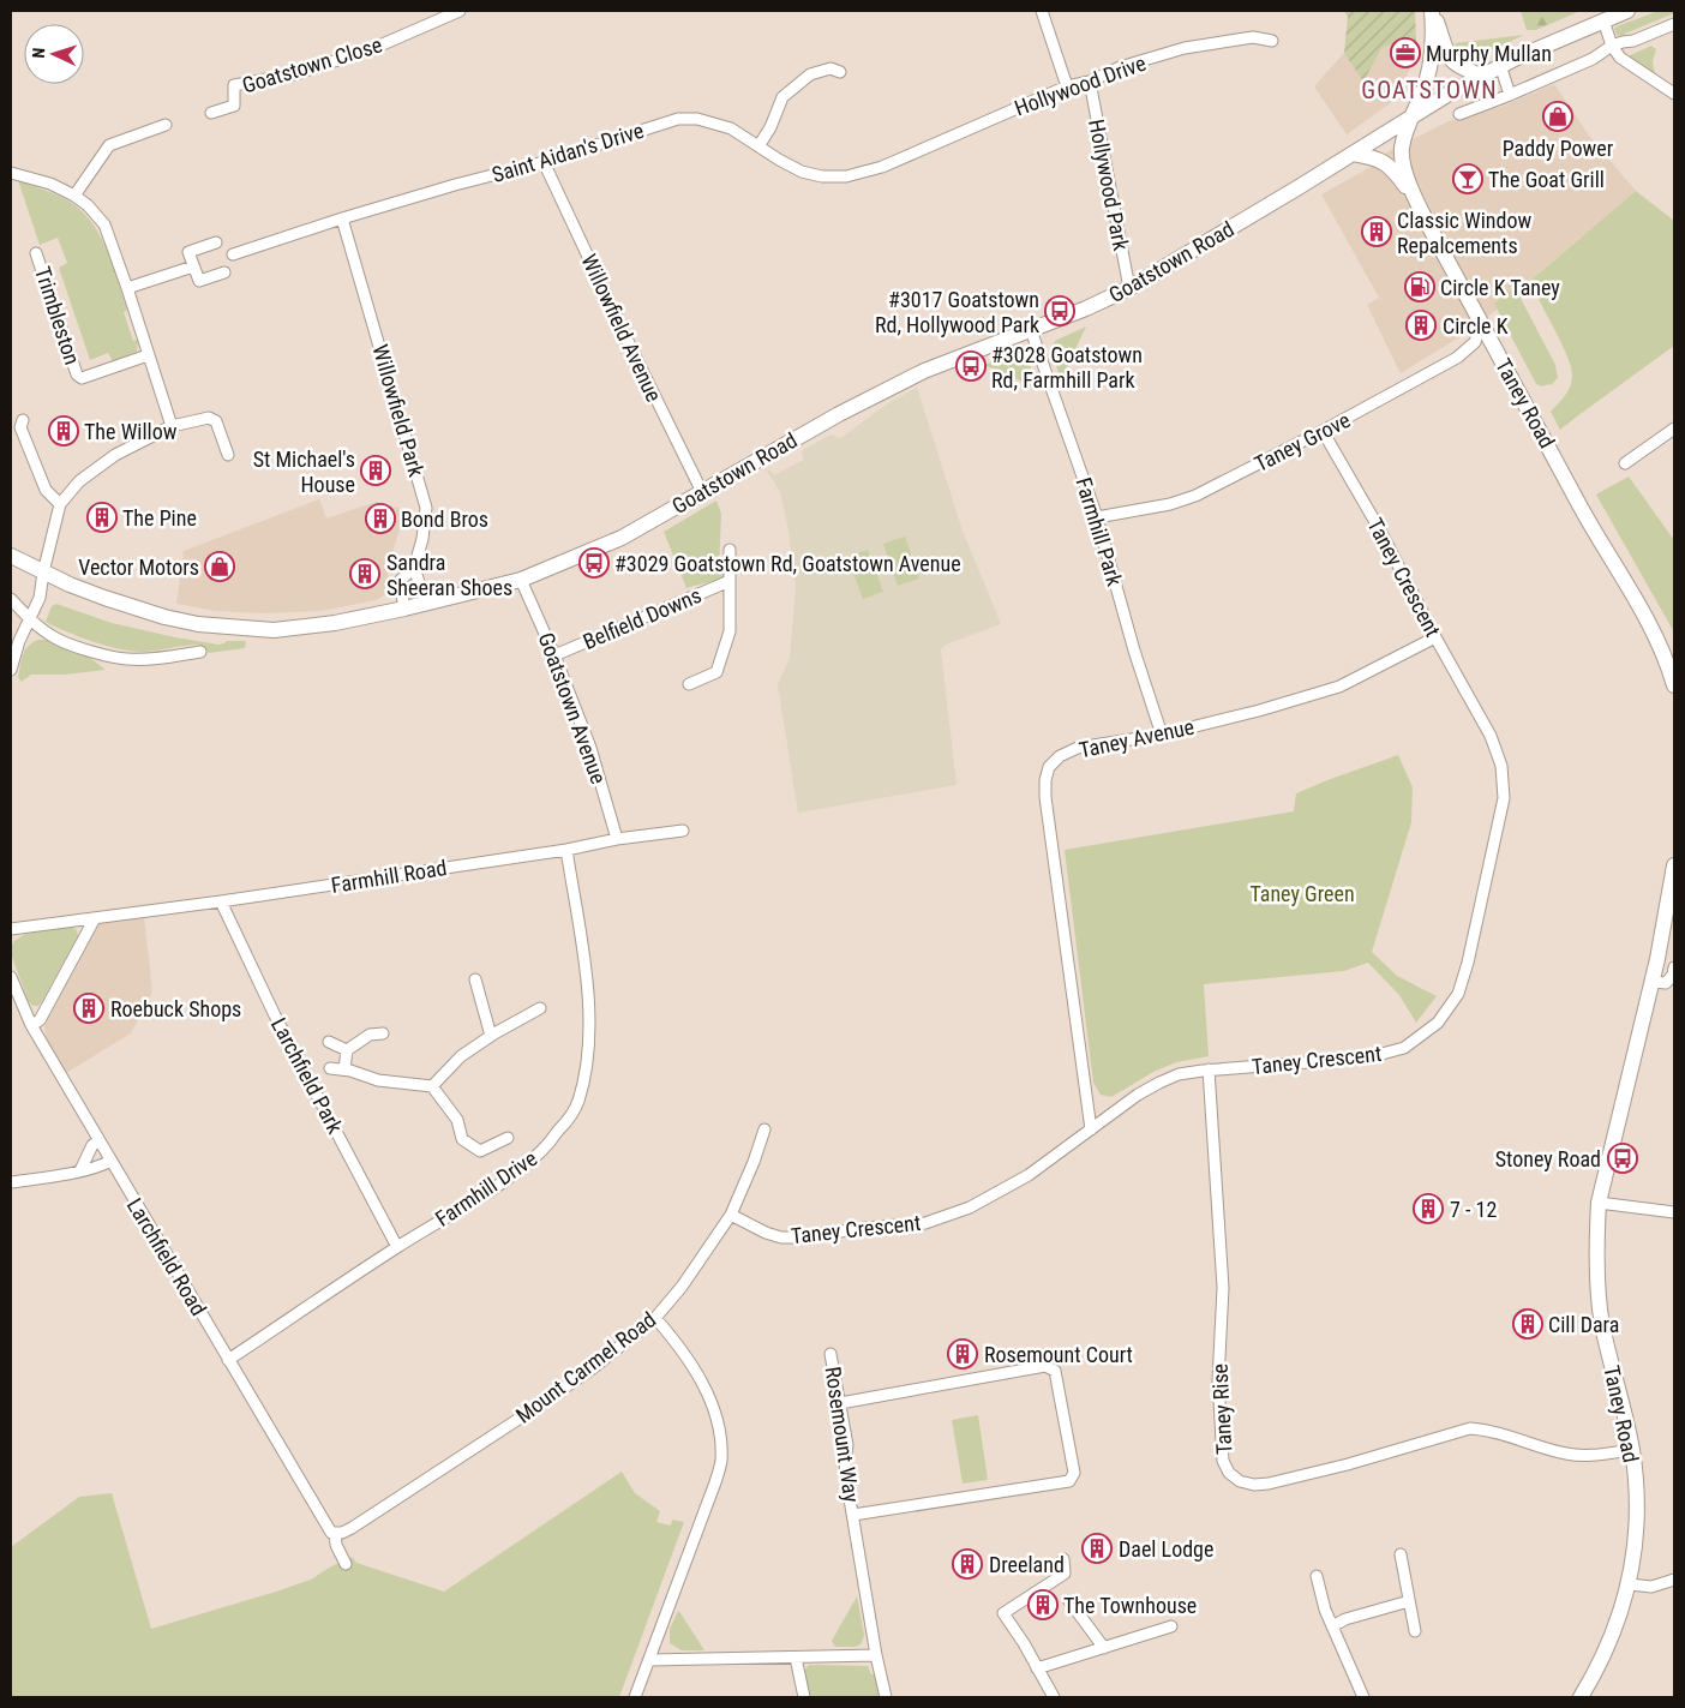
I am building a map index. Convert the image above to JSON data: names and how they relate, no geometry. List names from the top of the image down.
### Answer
{
  "streets": {
    "main road": ["Goatstown Road", "Taney Road"],
    "street": [
      "Goatstown Close",
      "Hollywood Drive",
      "Saint Aidan's Drive",
      "Hollywood Park",
      "Trimbleston",
      "Willowfield Avenue",
      "Willowfield Park",
      "Taney Grove",
      "Farmhill Park",
      "Taney Crescent",
      "Belfield Downs",
      "Goatstown Avenue",
      "Taney Avenue",
      "Farmhill Road",
      "Larchfield Park",
      "Farmhill Drive",
      "Larchfield Road",
      "Mount Carmel Road",
      "Taney Rise",
      "Rosemount Way"
    ]
  },
  "crossings": [
    ["Hollywood Drive", "Saint Aidan's Drive"],
    ["Hollywood Drive", "Hollywood Park"],
    ["Saint Aidan's Drive", "Willowfield Avenue"],
    ["Saint Aidan's Drive", "Willowfield Park"],
    ["Hollywood Park", "Goatstown Road"],
    ["Goatstown Road", "Willowfield Avenue"],
    ["Goatstown Road", "Taney Road"],
    ["Goatstown Road", "Willowfield Park"],
    ["Goatstown Road", "Farmhill Park"],
    ["Goatstown Road", "Goatstown Avenue"],
    ["Taney Road", "Taney Grove"],
    ["Taney Road", "Taney Rise"],
    ["Taney Grove", "Farmhill Park"],
    ["Taney Grove", "Taney Crescent"],
    ["Farmhill Park", "Taney Avenue"],
    ["Taney Crescent", "Taney Avenue"],
    ["Taney Crescent", "Mount Carmel Road"],
    ["Taney Crescent", "Taney Rise"],
    ["Belfield Downs", "Goatstown Avenue"],
    ["Goatstown Avenue", "Farmhill Road"],
    ["Farmhill Road", "Larchfield Park"],
    ["Farmhill Road", "Farmhill Drive"],
    ["Larchfield Park", "Farmhill Drive"],
    ["Farmhill Drive", "Larchfield Road"],
    ["Larchfield Road", "Mount Carmel Road"]
  ],
  "districts": ["GOATSTOWN"],
  "parks": ["Taney Green"],
  "places": {
    "office": ["Murphy Mullan"],
    "shop": ["Paddy Power", "Vector Motors"],
    "bar": ["The Goat Grill"],
    "building": [
      "Classic Window Repalcements",
      "Circle K",
      "The Willow",
      "St Michael's House",
      "The Pine",
      "Bond Bros",
      "Sandra Sheeran Shoes",
      "Roebuck Shops",
      "7 - 12",
      "Cill Dara",
      "Rosemount Court",
      "Dael Lodge",
      "Dreeland",
      "The Townhouse"
    ],
    "fuel station": ["Circle K Taney"],
    "bus stop": [
      "#3017 Goatstown Rd, Hollywood Park",
      "#3028 Goatstown Rd, Farmhill Park",
      "#3029 Goatstown Rd, Goatstown Avenue",
      "Stoney Road"
    ]
  },
  "north": "left"
}
